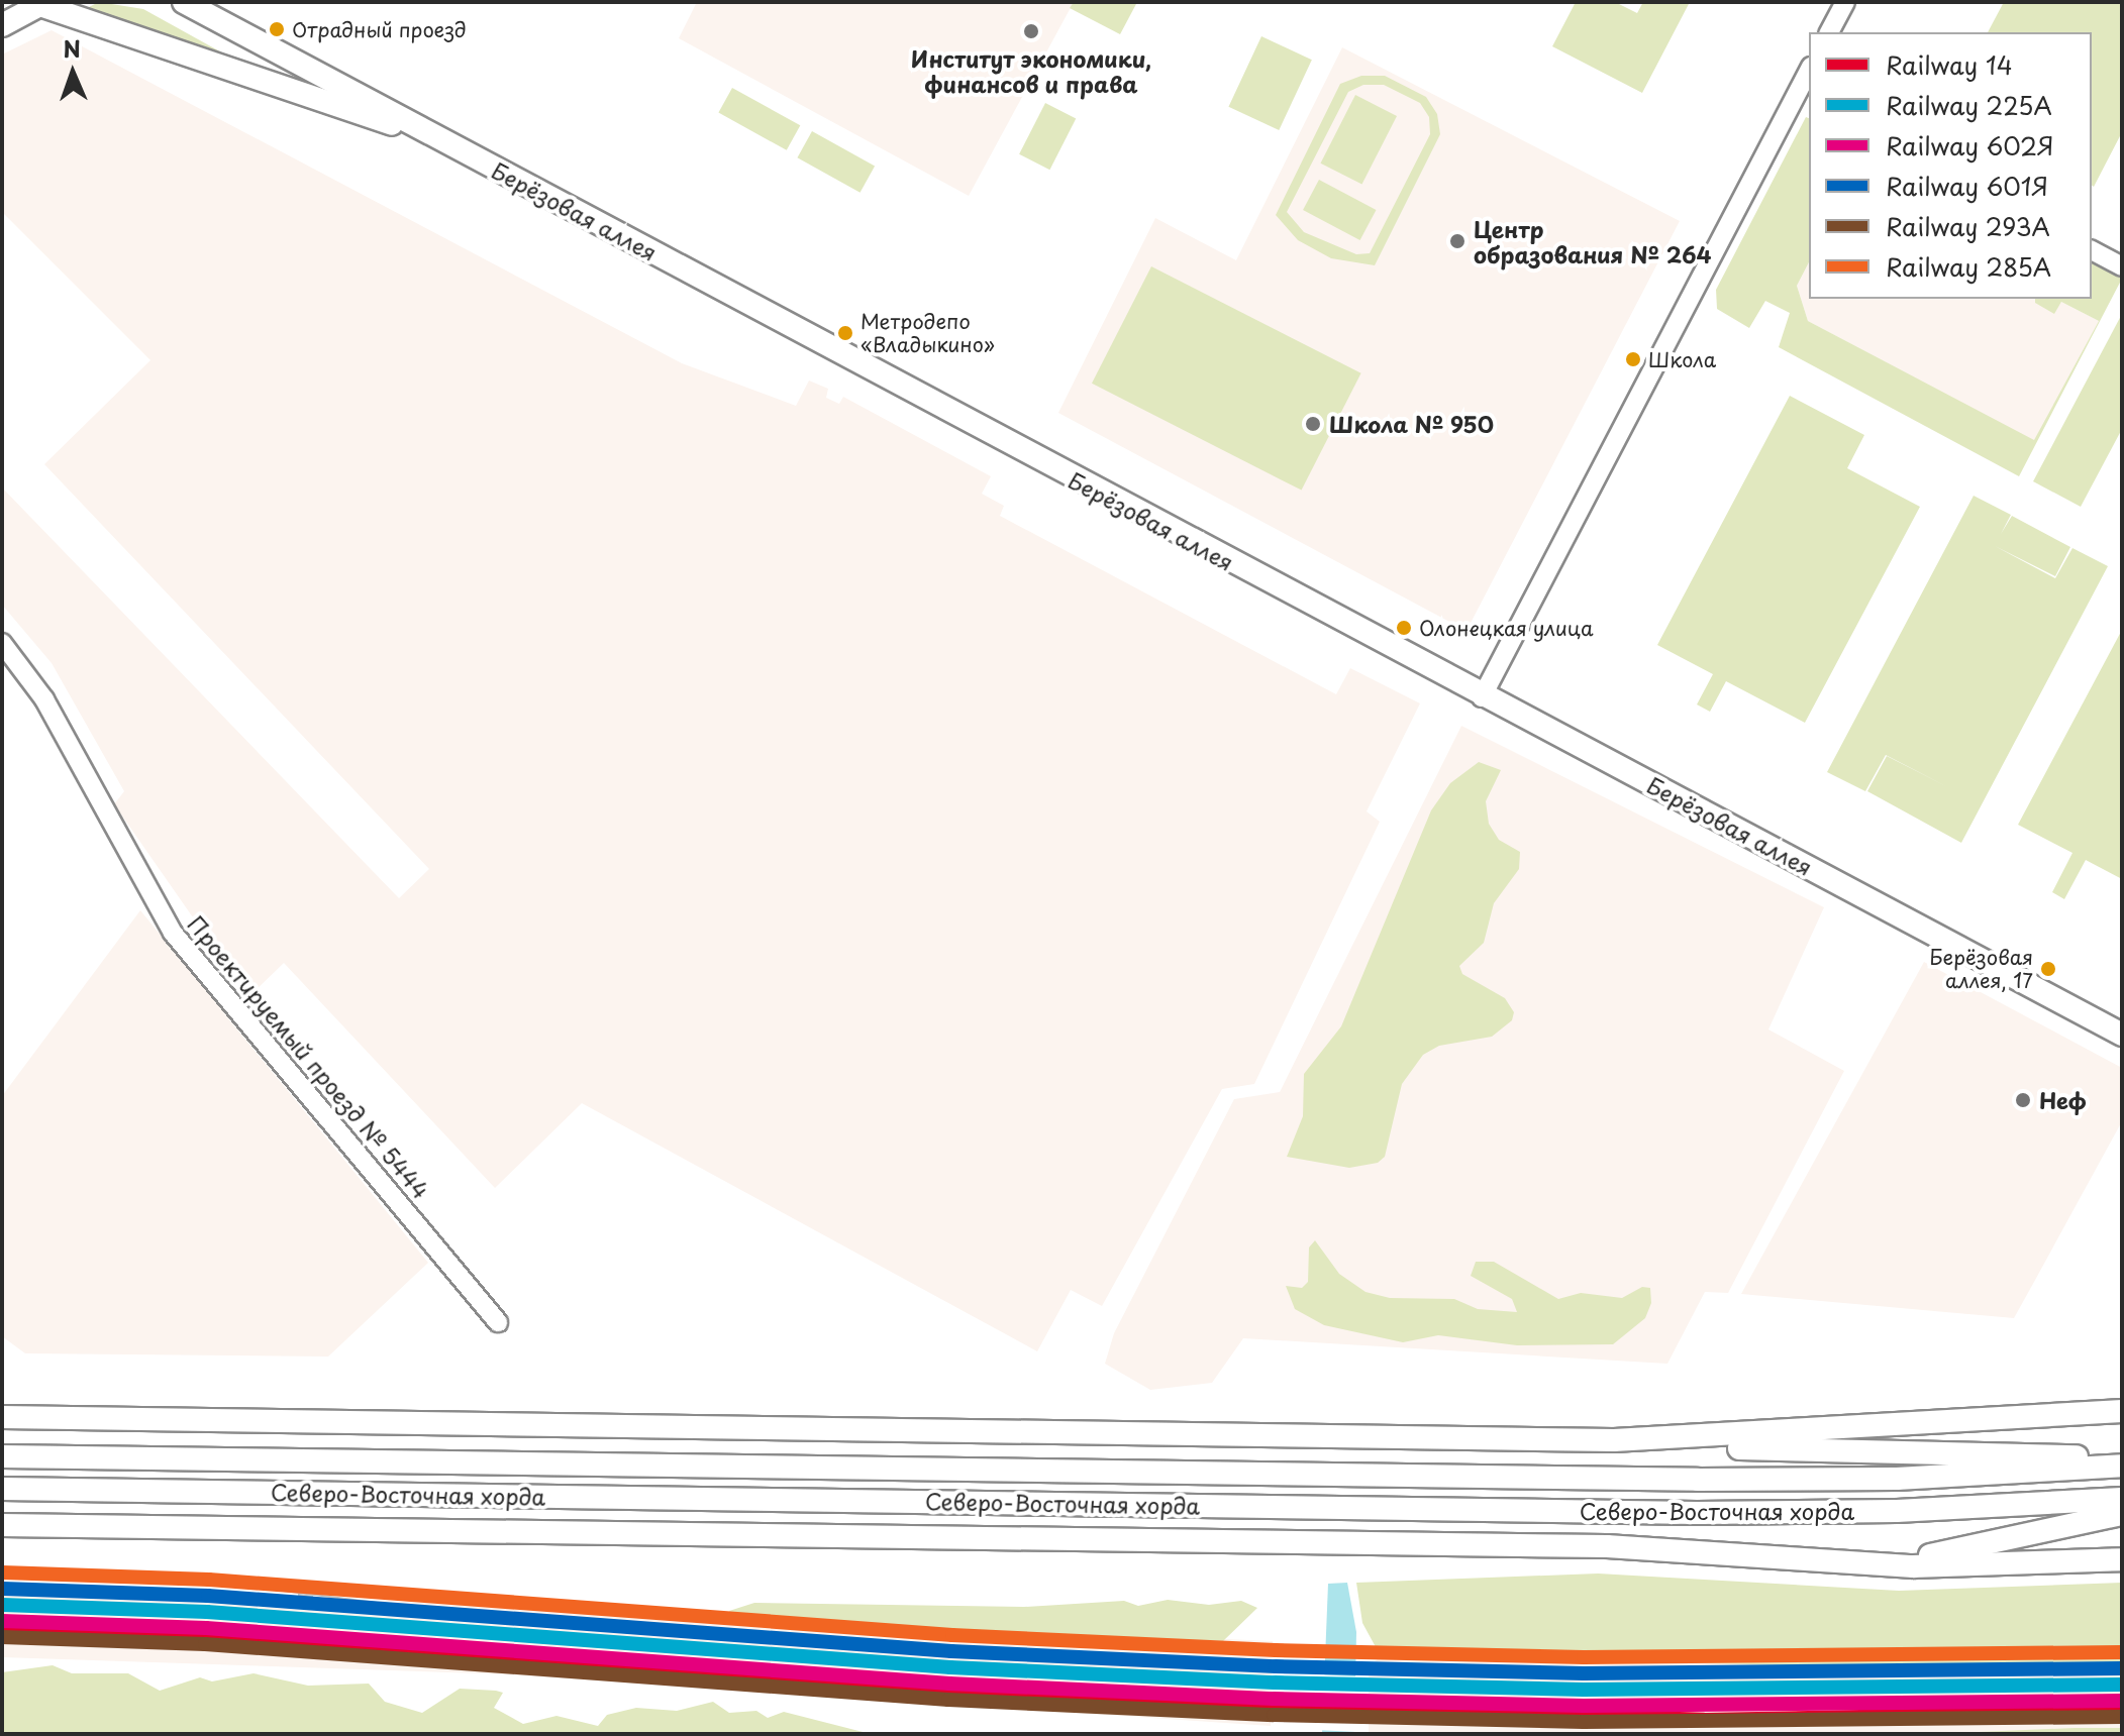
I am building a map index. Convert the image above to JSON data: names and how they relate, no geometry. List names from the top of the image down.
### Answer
{
  "streets": {
    "main road": ["Берёзовая аллея", "Северо-Восточная хорда"],
    "street": ["Проектируемый проезд № 5444"]
  },
  "places": [
    "Отрадный проезд",
    "Институт экономики, финансов и права",
    "Центр образования № 264",
    "Метродепо «Владыкино»",
    "Школа",
    "Школа № 950",
    "Олонецкая улица",
    "Берёзовая аллея, 17",
    "Неф"
  ],
  "lines": [
    "rail line 285А",
    "rail line 601Я",
    "rail line 225А",
    "rail line 602Я",
    "rail line 14",
    "rail line 293А"
  ],
  "legend": [
    "Railway 14",
    "Railway 225А",
    "Railway 602Я",
    "Railway 601Я",
    "Railway 293А",
    "Railway 285А"
  ],
  "north": "top"
}
